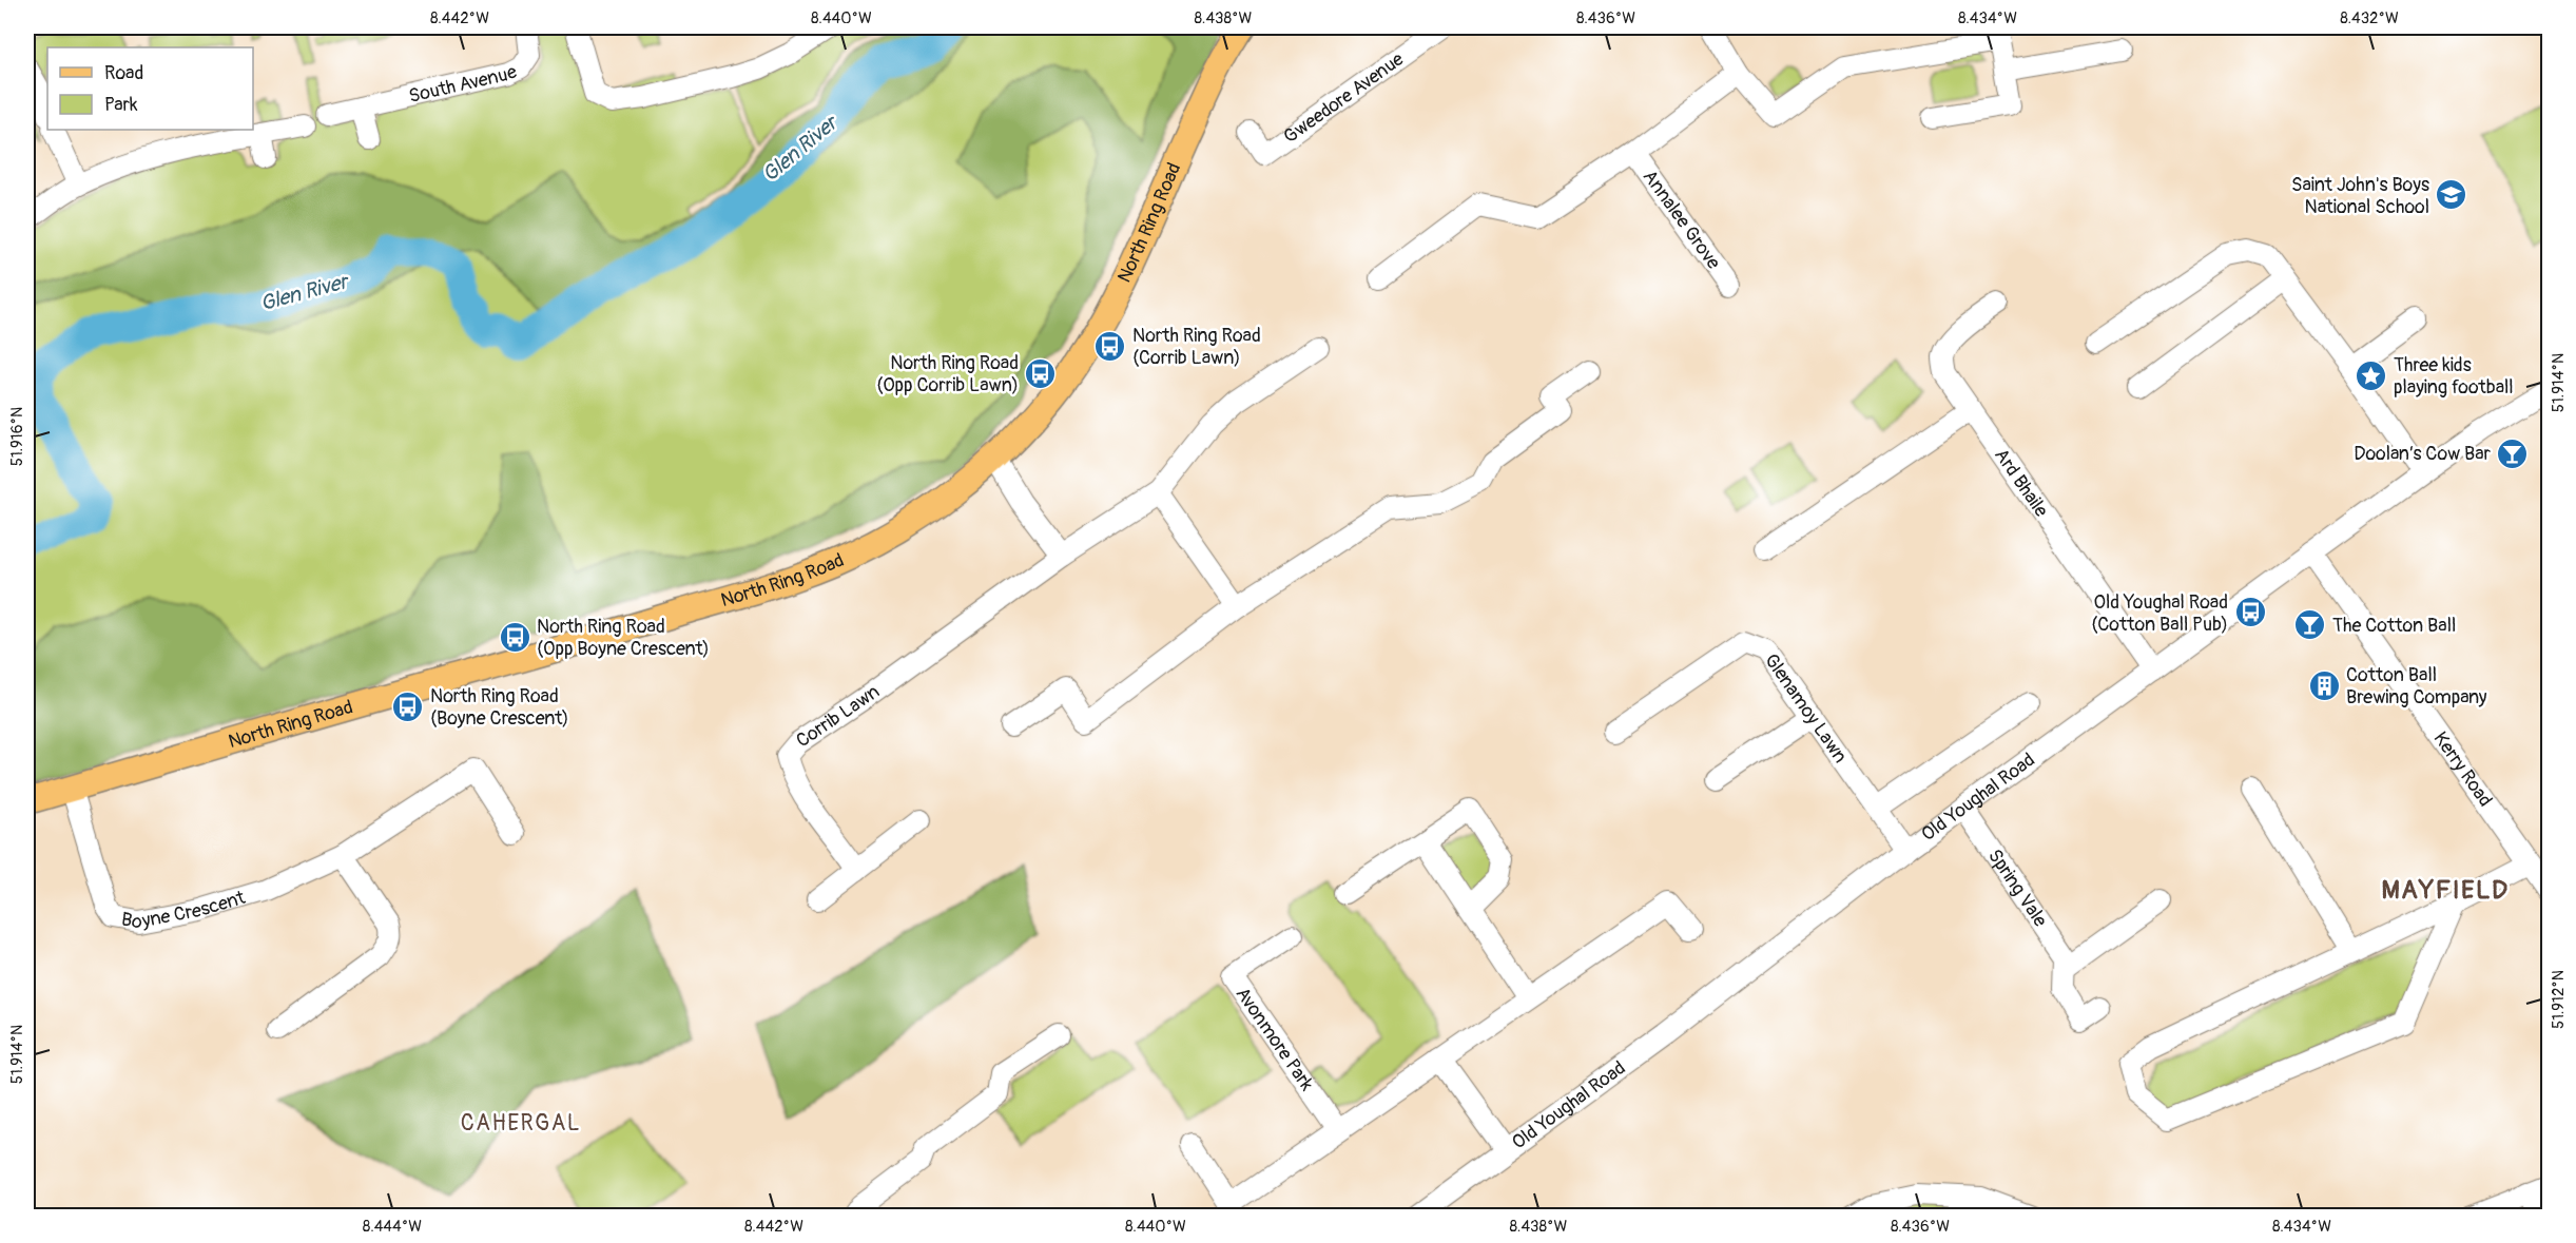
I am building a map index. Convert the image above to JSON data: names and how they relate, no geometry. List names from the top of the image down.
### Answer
{
  "streets": {
    "main road": ["North Ring Road"],
    "street": [
      "South Avenue",
      "Gweedore Avenue",
      "Annalee Grove",
      "Ard Bhaile",
      "Glenamoy Lawn",
      "Corrib Lawn",
      "Kerry Road",
      "Old Youghal Road",
      "Spring Vale",
      "Boyne Crescent",
      "Avonmore Park"
    ]
  },
  "crossings": [
    ["North Ring Road", "Boyne Crescent"],
    ["Ard Bhaile", "Old Youghal Road"],
    ["Glenamoy Lawn", "Old Youghal Road"],
    ["Kerry Road", "Old Youghal Road"],
    ["Old Youghal Road", "Spring Vale"]
  ],
  "districts": ["MAYFIELD", "CAHERGAL"],
  "water": ["Glen River"],
  "places": {
    "school or university": ["Saint John's Boys National School"],
    "bus stop": [
      "North Ring Road (Corrib Lawn)",
      "North Ring Road (Opp Corrib Lawn)",
      "Old Youghal Road (Cotton Ball Pub)",
      "North Ring Road (Opp Boyne Crescent)",
      "North Ring Road (Boyne Crescent)"
    ],
    "place": ["Three kids playing football"],
    "bar": ["Doolan’s Cow Bar", "The Cotton Ball"],
    "building": ["Cotton Ball Brewing Company"]
  },
  "legend": ["Road", "Park"],
  "coordinates": [
    "8.442°W",
    "8.440°W",
    "8.438°W",
    "8.436°W",
    "8.434°W",
    "8.432°W",
    "51.914°N",
    "51.916°N",
    "51.912°N",
    "8.444°W"
  ]
}
